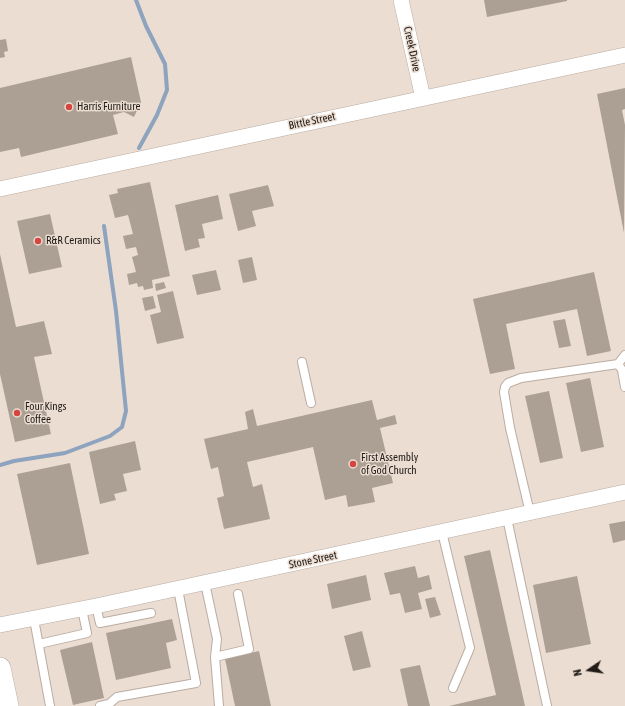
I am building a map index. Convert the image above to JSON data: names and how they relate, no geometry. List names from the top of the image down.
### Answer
{
  "streets": {
    "street": ["Creek Drive", "Bittle Street", "Stone Street"]
  },
  "crossings": [
    ["Creek Drive", "Bittle Street"]
  ],
  "places": [
    "Harris Furniture",
    "R&R Ceramics",
    "Four Kings Coffee",
    "First Assembly of God Church"
  ],
  "north": "left"
}
